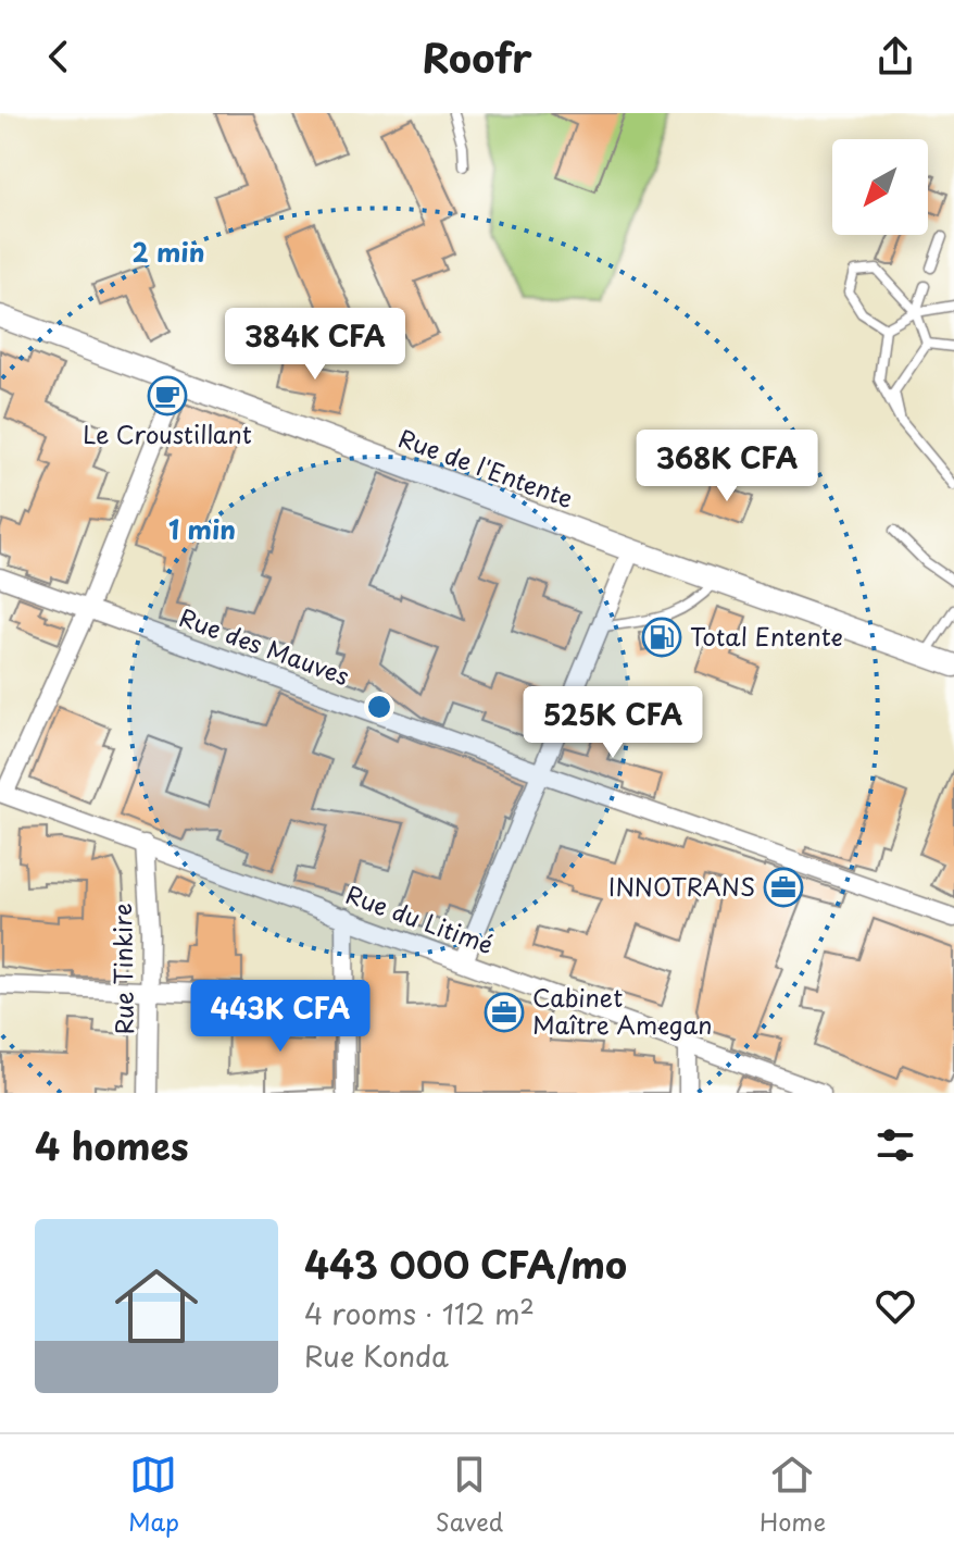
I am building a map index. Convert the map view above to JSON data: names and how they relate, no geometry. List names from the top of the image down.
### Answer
{
  "streets": {
    "street": [
      "Rue de l'Entente",
      "Rue des Mauves",
      "Rue du Litimé",
      "Rue Tinkire"
    ]
  },
  "crossings": [
    ["Rue du Litimé", "Rue Tinkire"]
  ],
  "places": {
    "cafe": ["Le Croustillant"],
    "fuel station": ["Total Entente"],
    "office": ["INNOTRANS", "Cabinet Maître Amegan"]
  },
  "north": "bottom left",
  "page": {
    "header": "Roofr",
    "price": [
      "384K CFA",
      "368K CFA",
      "525K CFA",
      "443K CFA"
    ],
    "heading": "4 homes",
    "list": [
      {
        "name": "443 000 CFA/mo",
        "note": "4 rooms · 112 m² · Rue Konda"
      }
    ],
    "tabs": ["Map", "Saved", "Home"]
  },
  "rings": ["2 min", "1 min"]
}
